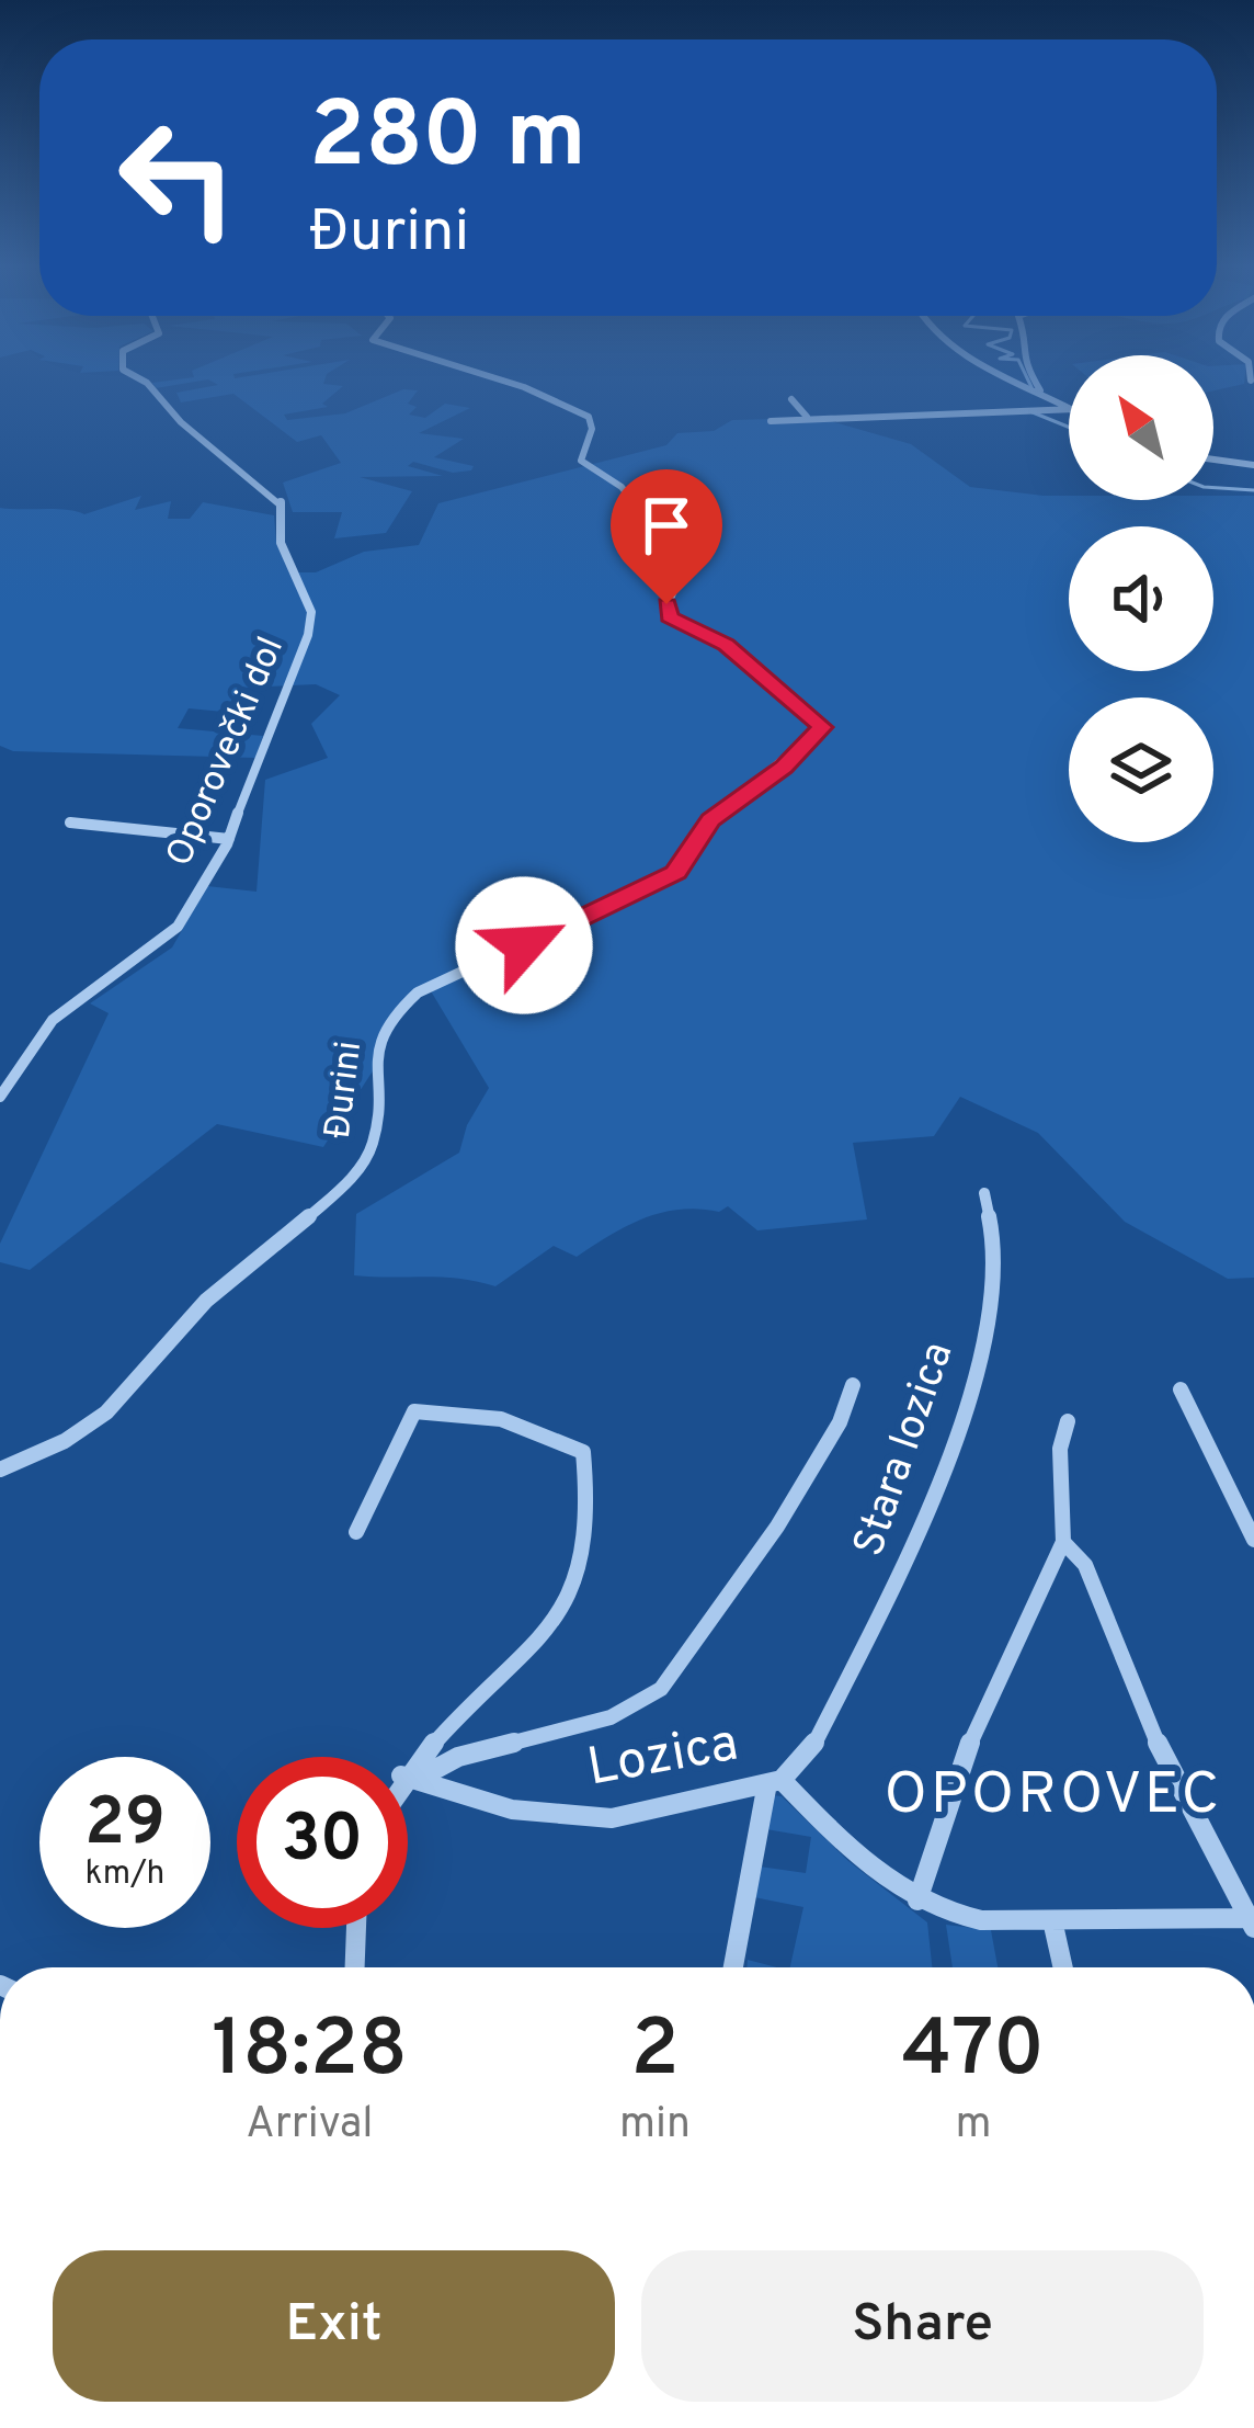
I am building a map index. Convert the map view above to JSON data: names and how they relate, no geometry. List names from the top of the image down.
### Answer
{
  "streets": {
    "street": [
      "Oporovečki dol",
      "Đurini",
      "Stara lozica",
      "Lozica"
    ]
  },
  "crossings": [
    ["Stara lozica", "Lozica"]
  ],
  "districts": ["OPOROVEC"],
  "north": "top left",
  "page": {
    "turn": ["280 m", "Đurini"],
    "speed": "29 km/h",
    "limit": "30",
    "eta": [
      "18:28",
      "Arrival",
      "2",
      "min",
      "470",
      "m"
    ],
    "buttons": ["Exit", "Share"]
  }
}
